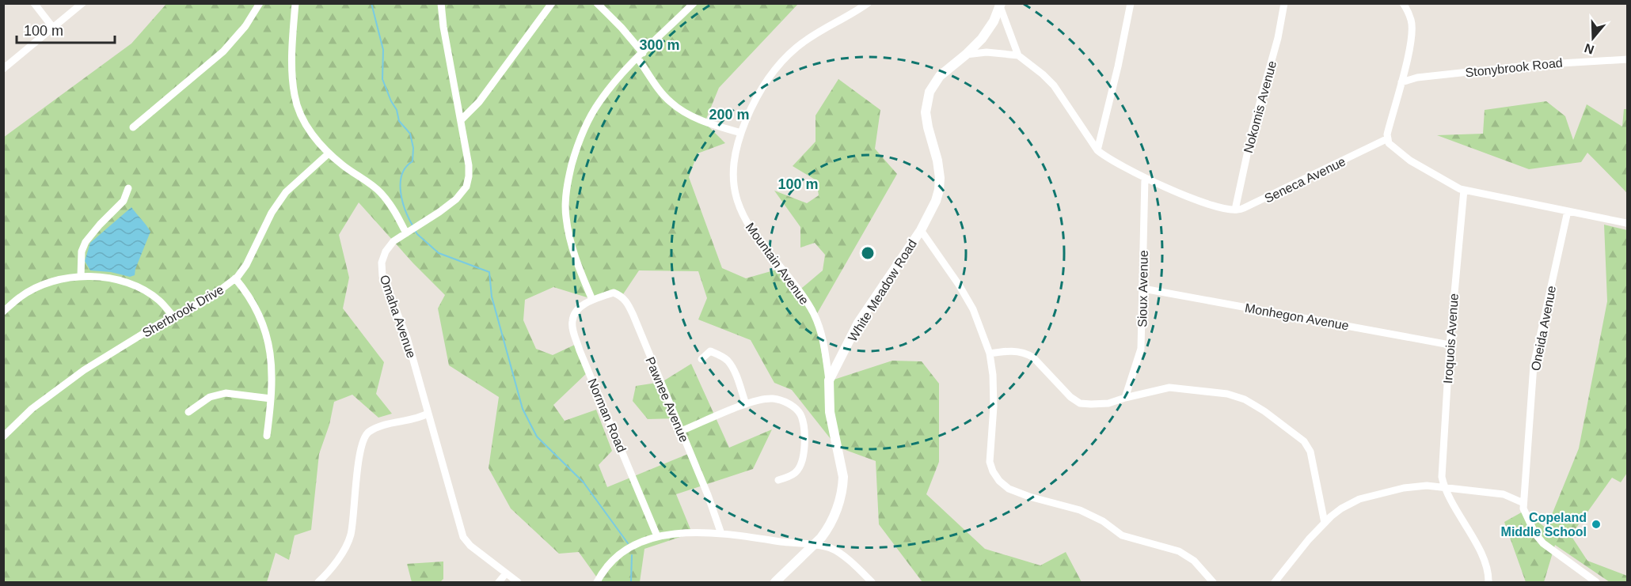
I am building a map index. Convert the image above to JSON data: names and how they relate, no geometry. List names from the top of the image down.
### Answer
{
  "streets": {
    "street": [
      "Stonybrook Road",
      "Nokomis Avenue",
      "Seneca Avenue",
      "Mountain Avenue",
      "Sioux Avenue",
      "White Meadow Road",
      "Sherbrook Drive",
      "Omaha Avenue",
      "Monhegon Avenue",
      "Oneida Avenue",
      "Iroquois Avenue",
      "Pawnee Avenue",
      "Norman Road"
    ]
  },
  "crossings": [
    ["Nokomis Avenue", "Seneca Avenue"],
    ["Mountain Avenue", "White Meadow Road"],
    ["Sioux Avenue", "Monhegon Avenue"],
    ["Monhegon Avenue", "Iroquois Avenue"],
    ["Pawnee Avenue", "Norman Road"]
  ],
  "places": ["Copeland Middle School"],
  "scale_bar": "100 m",
  "north": "bottom",
  "rings": ["300 m", "200 m", "100 m"]
}
